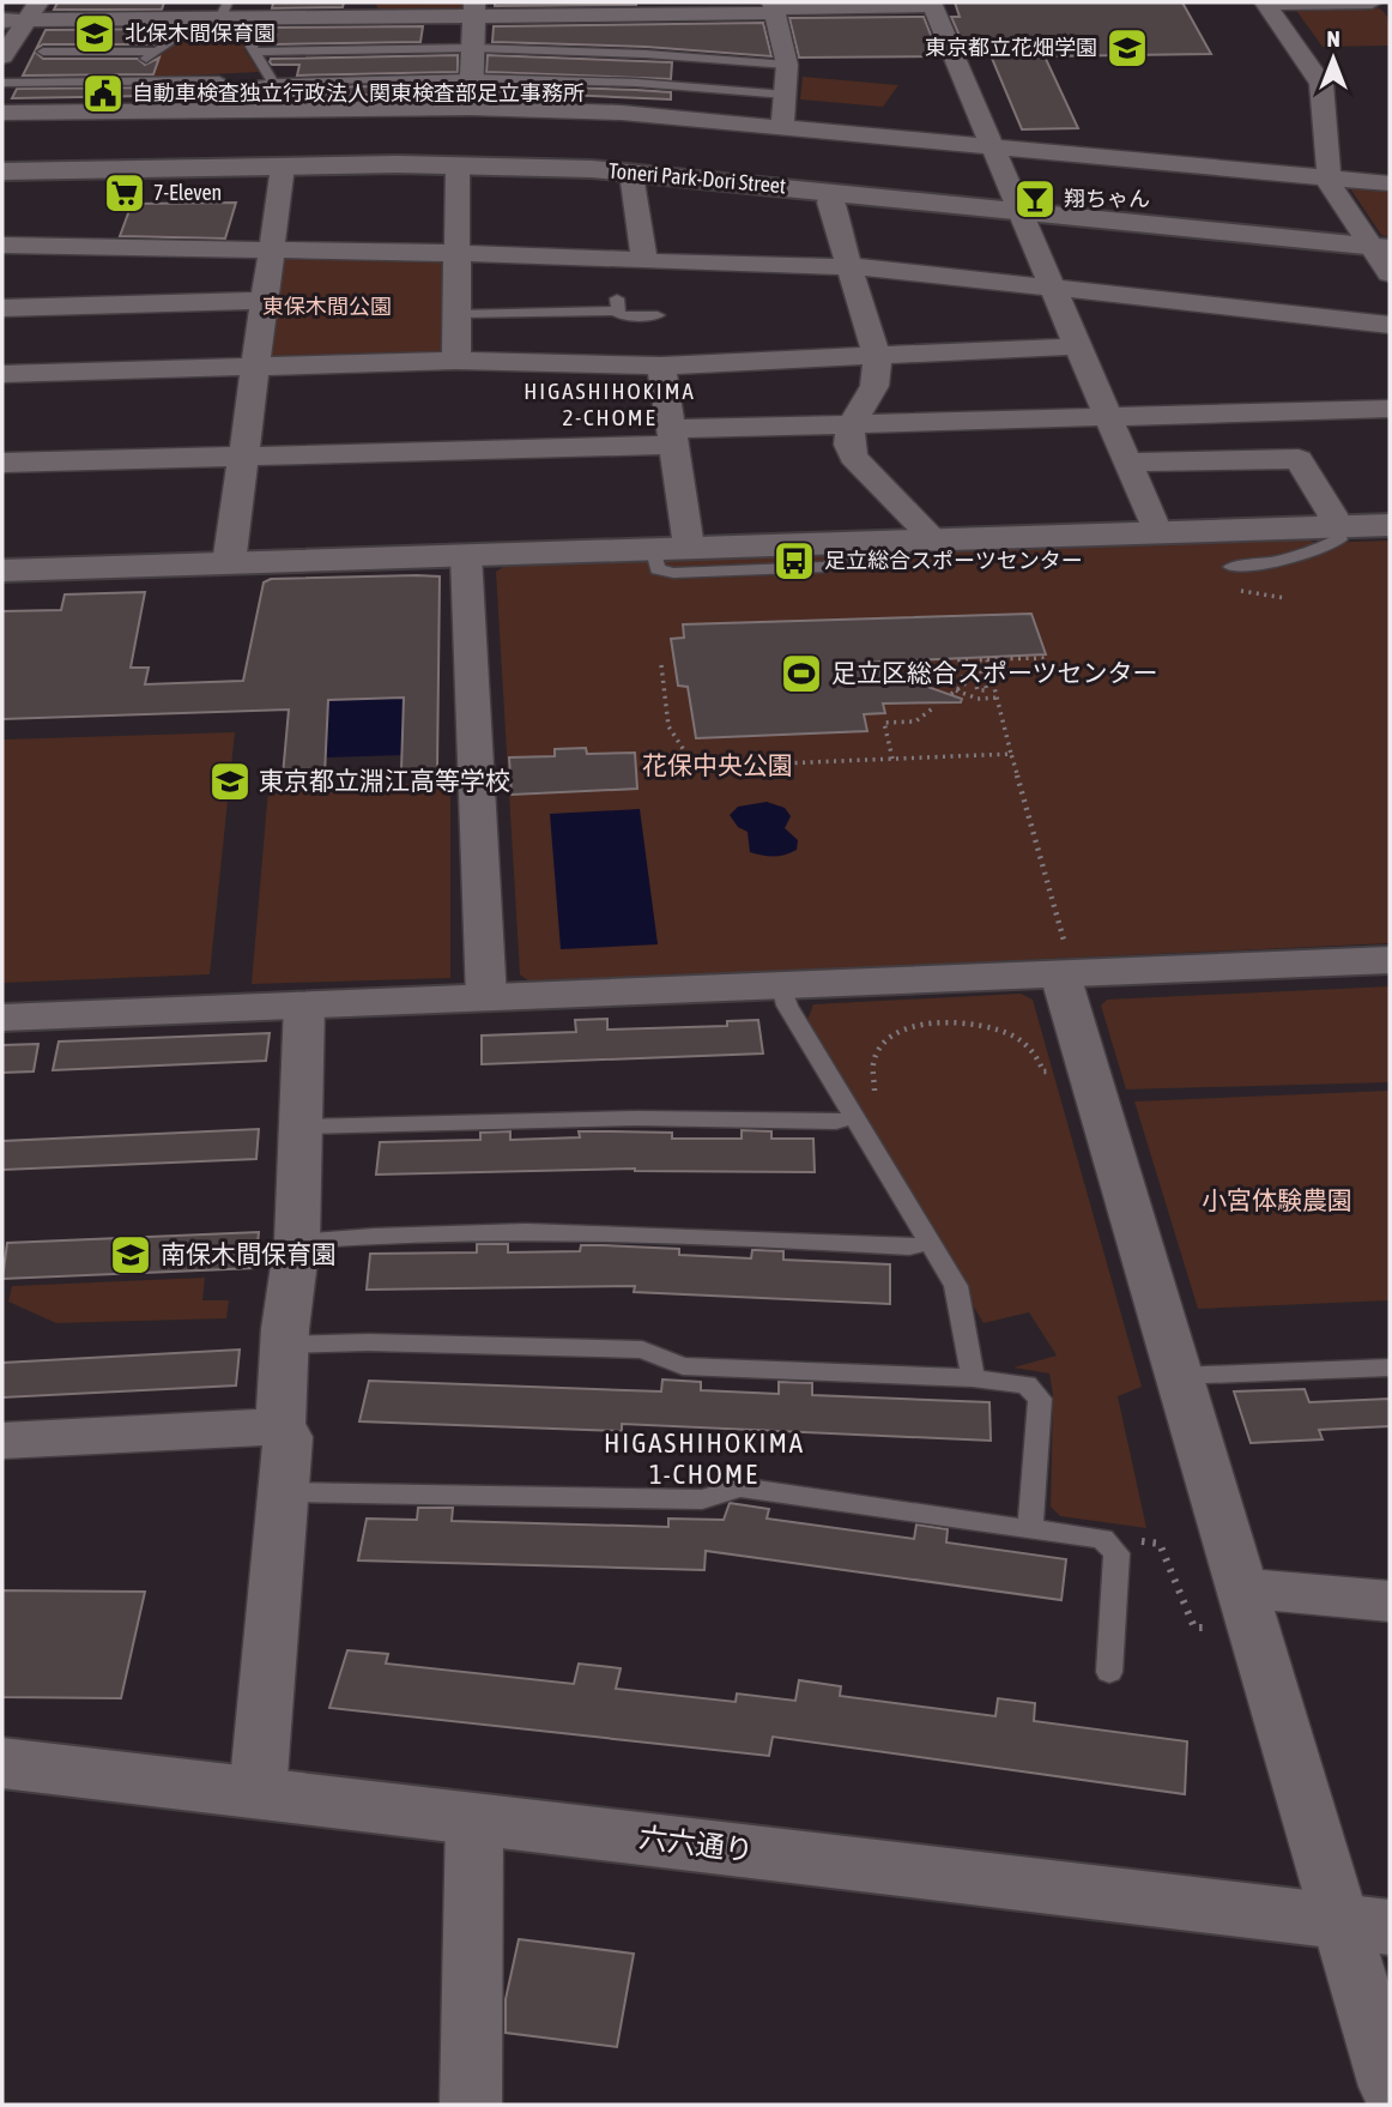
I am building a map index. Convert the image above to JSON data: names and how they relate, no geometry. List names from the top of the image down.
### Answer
{
  "streets": {
    "street": ["Toneri Park-Dori Street", "六六通り"]
  },
  "districts": ["HIGASHIHOKIMA 2-CHOME", "HIGASHIHOKIMA 1-CHOME"],
  "parks": ["東保木間公園", "花保中央公園", "小宮体験農園"],
  "places": {
    "school or university": [
      "北保木間保育園",
      "東京都立花畑学園",
      "東京都立淵江高等学校",
      "南保木間保育園"
    ],
    "public building": ["自動車検査独立行政法人関東検査部足立事務所"],
    "supermarket": ["7-Eleven"],
    "bar": ["翔ちゃん"],
    "bus stop": ["足立総合スポーツセンター"],
    "sports": ["足立区総合スポーツセンター"]
  },
  "north": "top"
}
